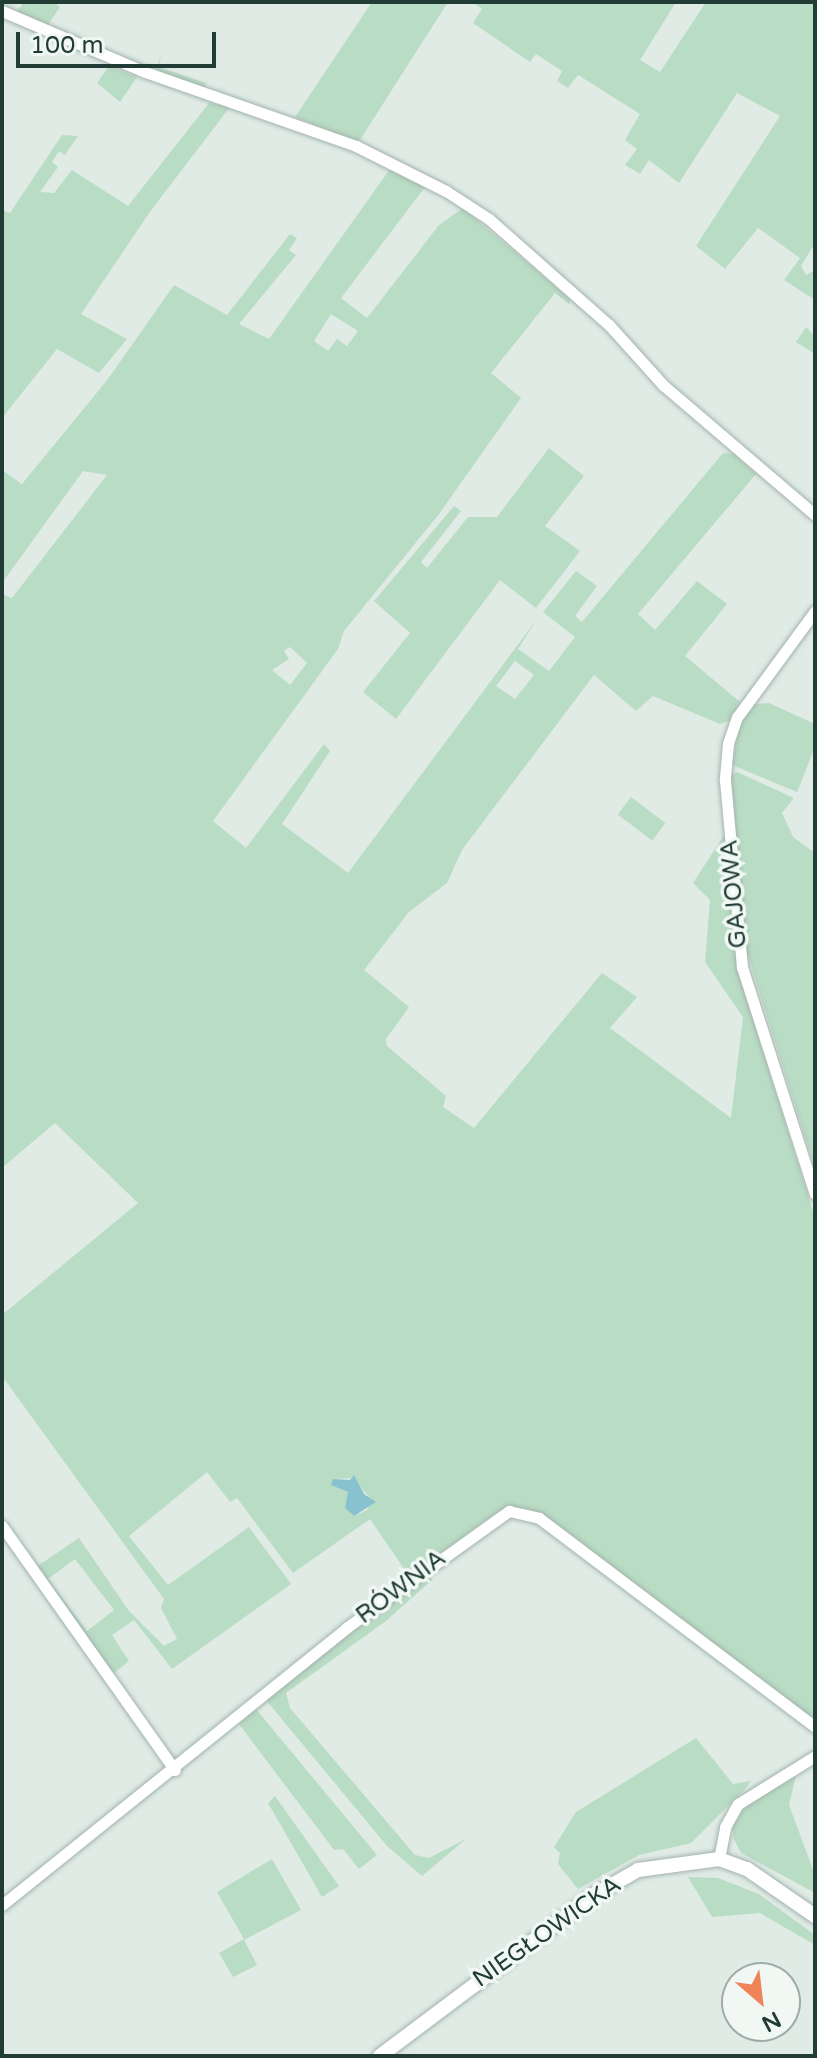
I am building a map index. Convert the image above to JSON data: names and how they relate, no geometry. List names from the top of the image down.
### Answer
{
  "streets": {
    "street": ["GAJOWA", "RÓWNIA", "NIEGŁOWICKA"]
  },
  "scale_bar": "100 m",
  "north": "bottom right"
}
